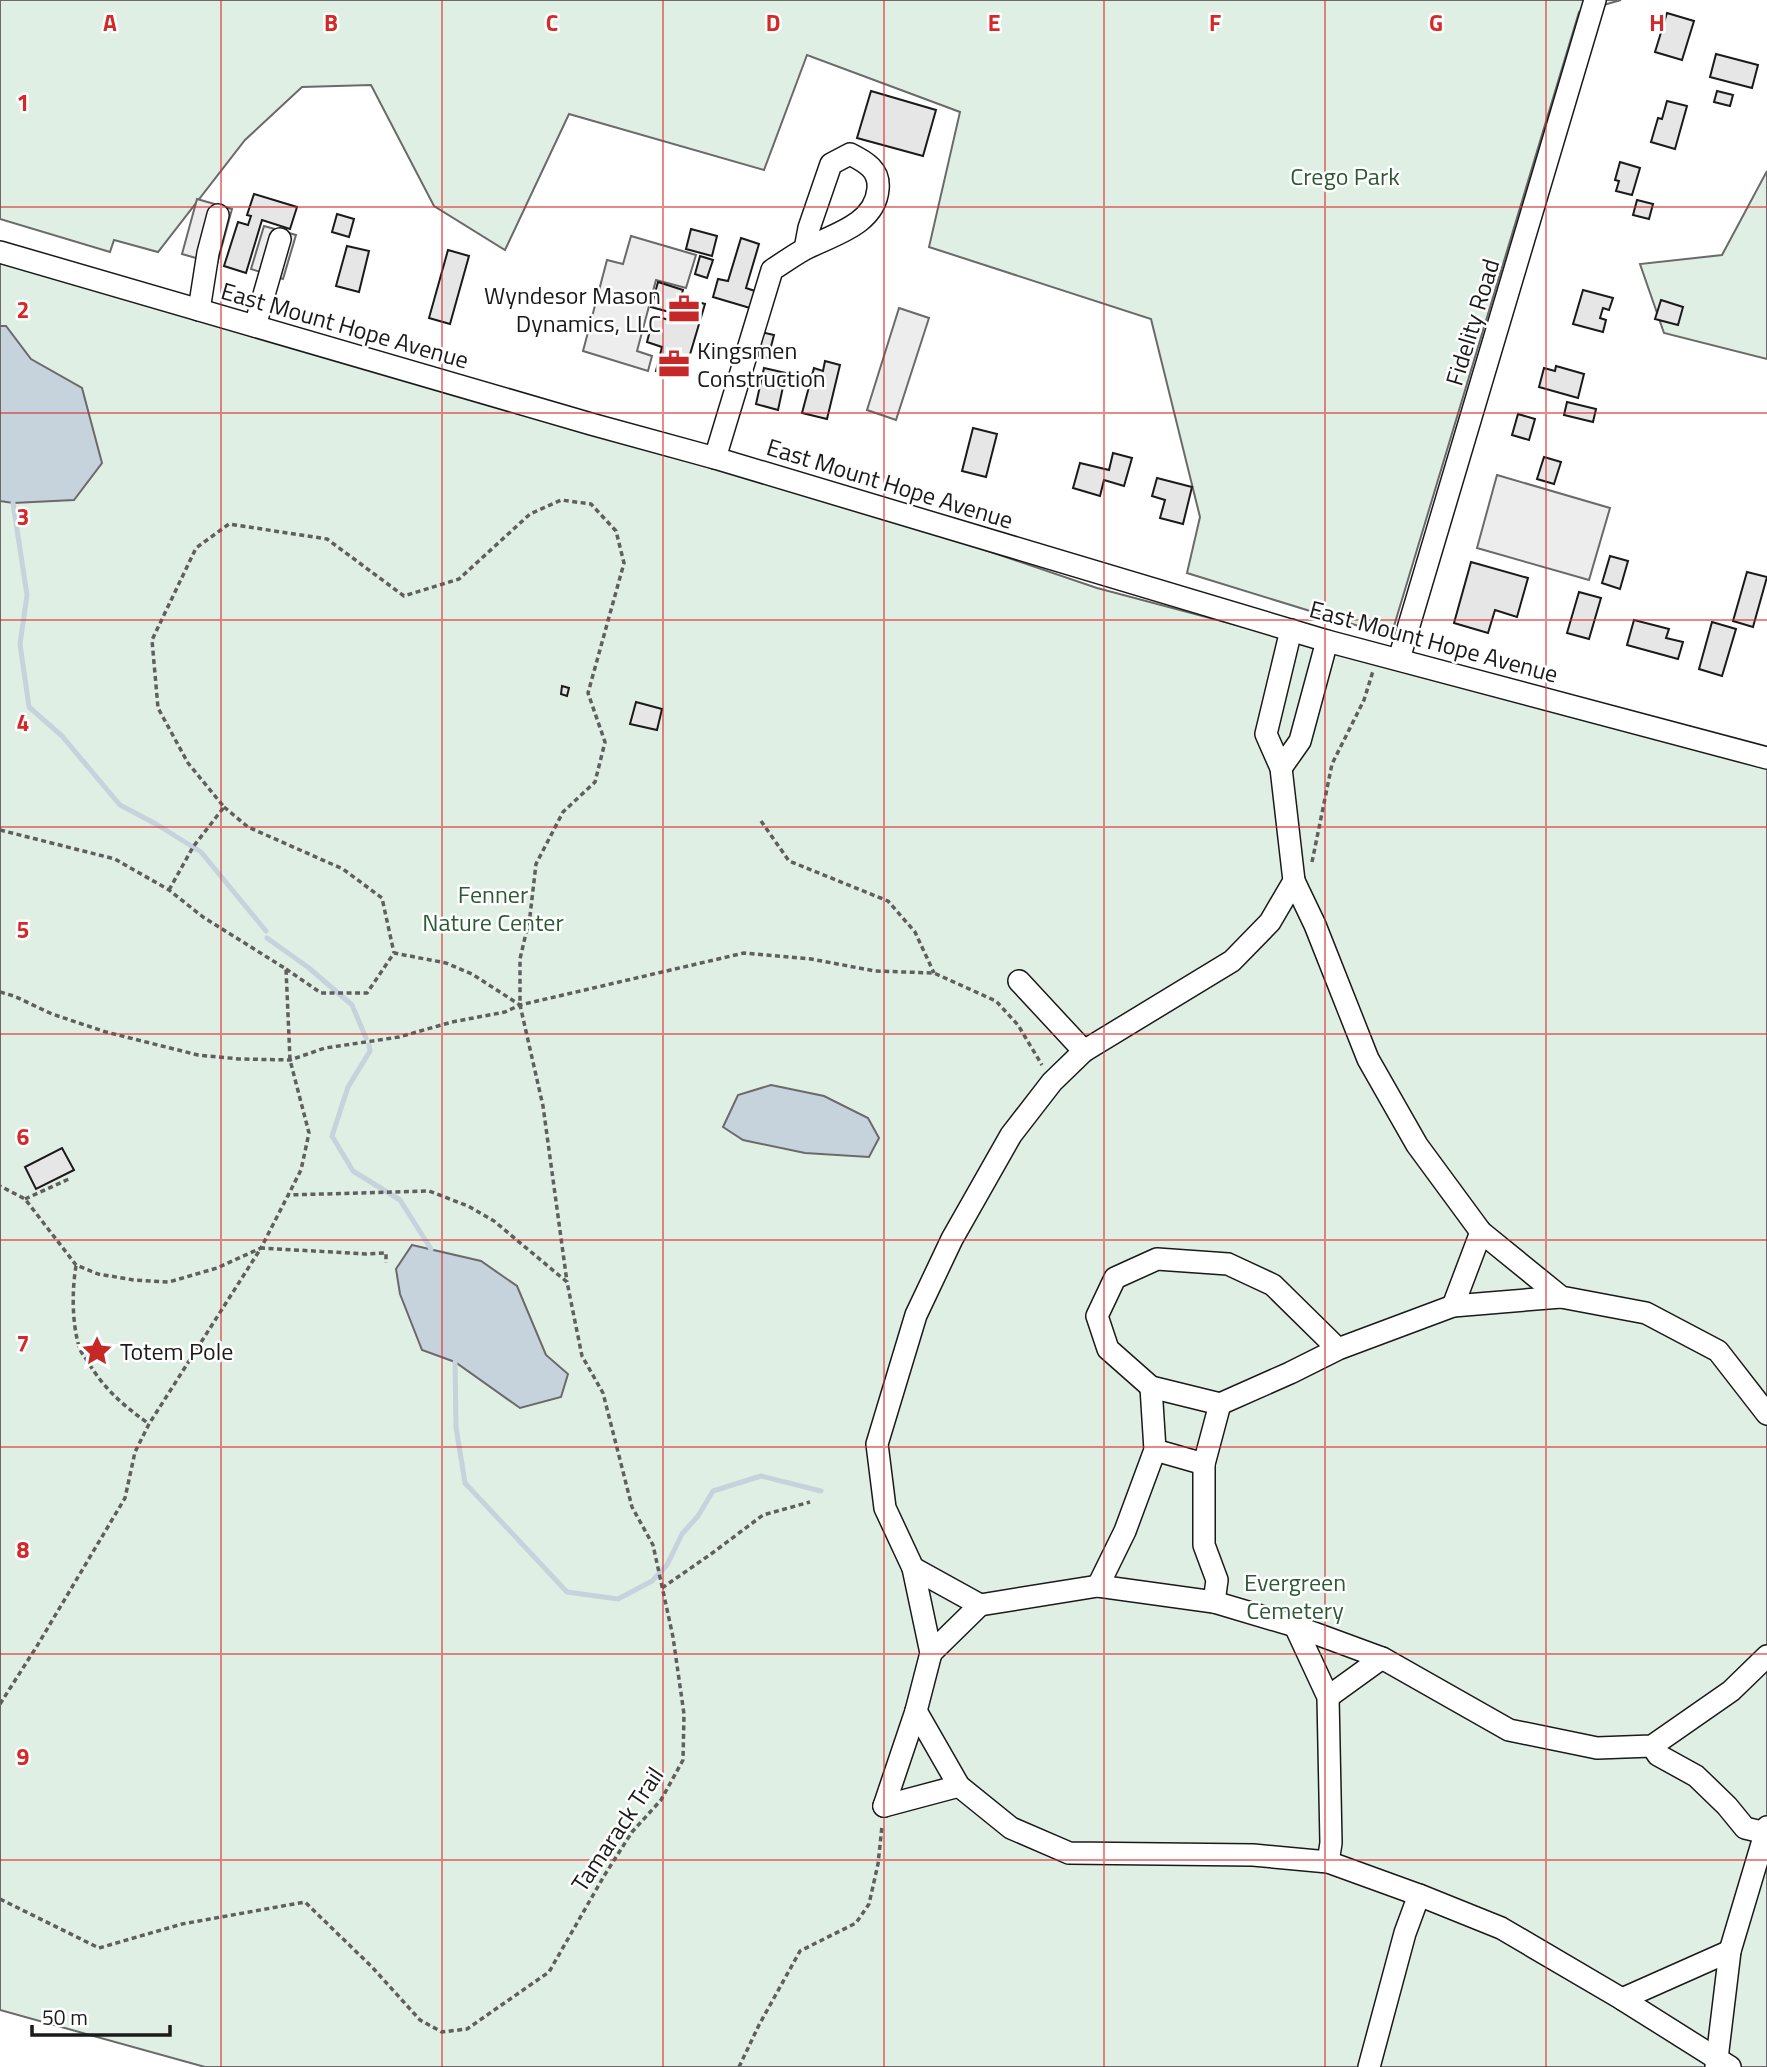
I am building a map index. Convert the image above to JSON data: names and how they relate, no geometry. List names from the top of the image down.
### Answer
{
  "streets": {
    "street": ["Fidelity Road", "East Mount Hope Avenue"],
    "path": ["Tamarack Trail"]
  },
  "crossings": [
    ["Fidelity Road", "East Mount Hope Avenue"]
  ],
  "parks": ["Crego Park", "Fenner Nature Center", "Evergreen Cemetery"],
  "places": {
    "office": ["Wyndesor Mason Dynamics, LLC", "Kingsmen Construction"],
    "place": ["Totem Pole"]
  },
  "scale_bar": "50 m",
  "grid": {
    "columns": [
      "A",
      "B",
      "C",
      "D",
      "E",
      "F",
      "G",
      "H"
    ],
    "rows": [
      "1",
      "2",
      "3",
      "4",
      "5",
      "6",
      "7",
      "8",
      "9"
    ]
  }
}
